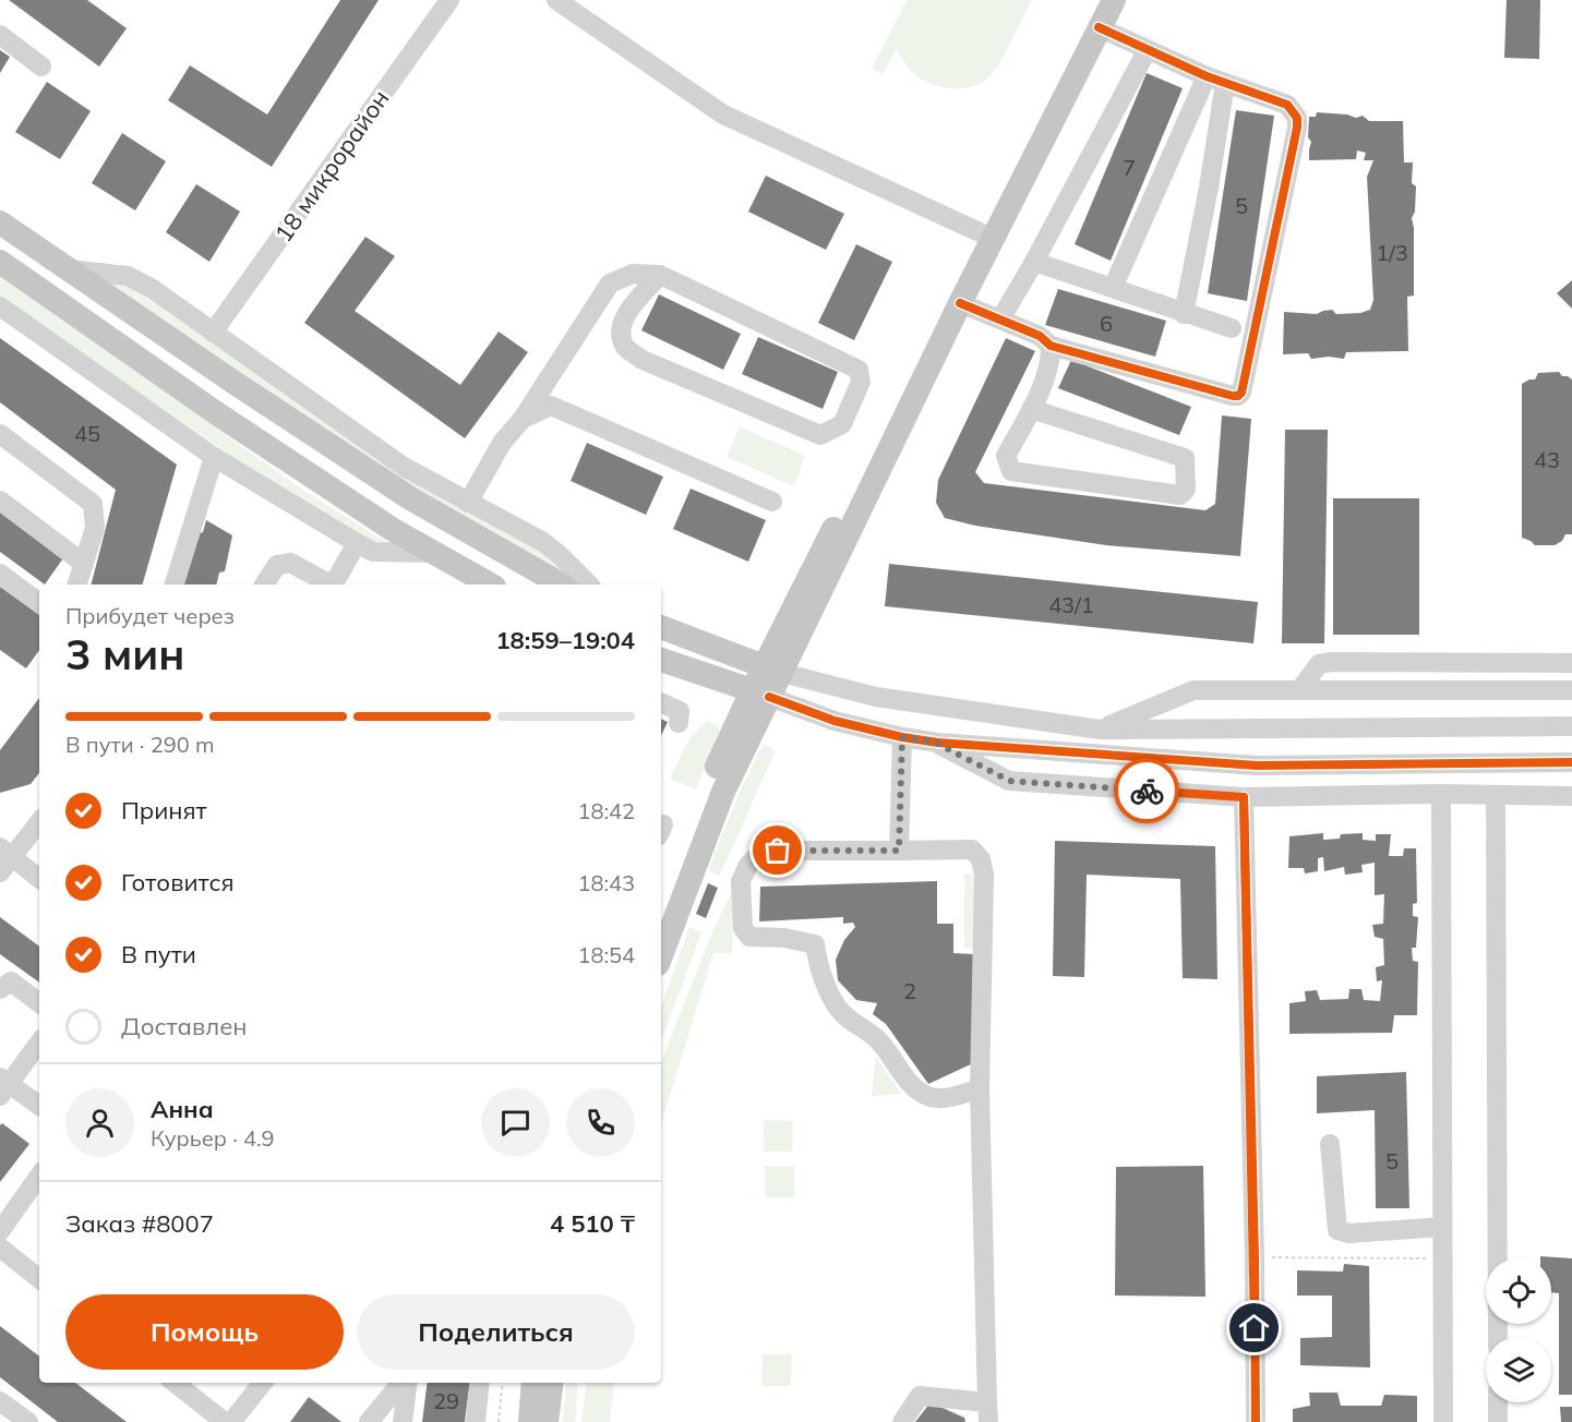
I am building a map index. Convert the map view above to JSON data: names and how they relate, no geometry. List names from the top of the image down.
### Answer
{
  "streets": {
    "street": ["18 микрорайон"]
  },
  "house_numbers": [
    "7",
    "5",
    "1/3",
    "6",
    "45",
    "43",
    "43/1",
    "2",
    "5",
    "29"
  ],
  "page": {
    "heading": ["3 мин", "Прибудет через", "18:59–19:04"],
    "panel": [
      "Анна",
      "Курьер · 4.9",
      "Заказ #8007",
      "4 510 ₸"
    ],
    "bar": "В пути · 290 m",
    "list": [
      ["Принят", "18:42"],
      ["Готовится", "18:43"],
      ["В пути", "18:54"],
      "Доставлен"
    ],
    "buttons": ["Помощь", "Поделиться"]
  }
}
